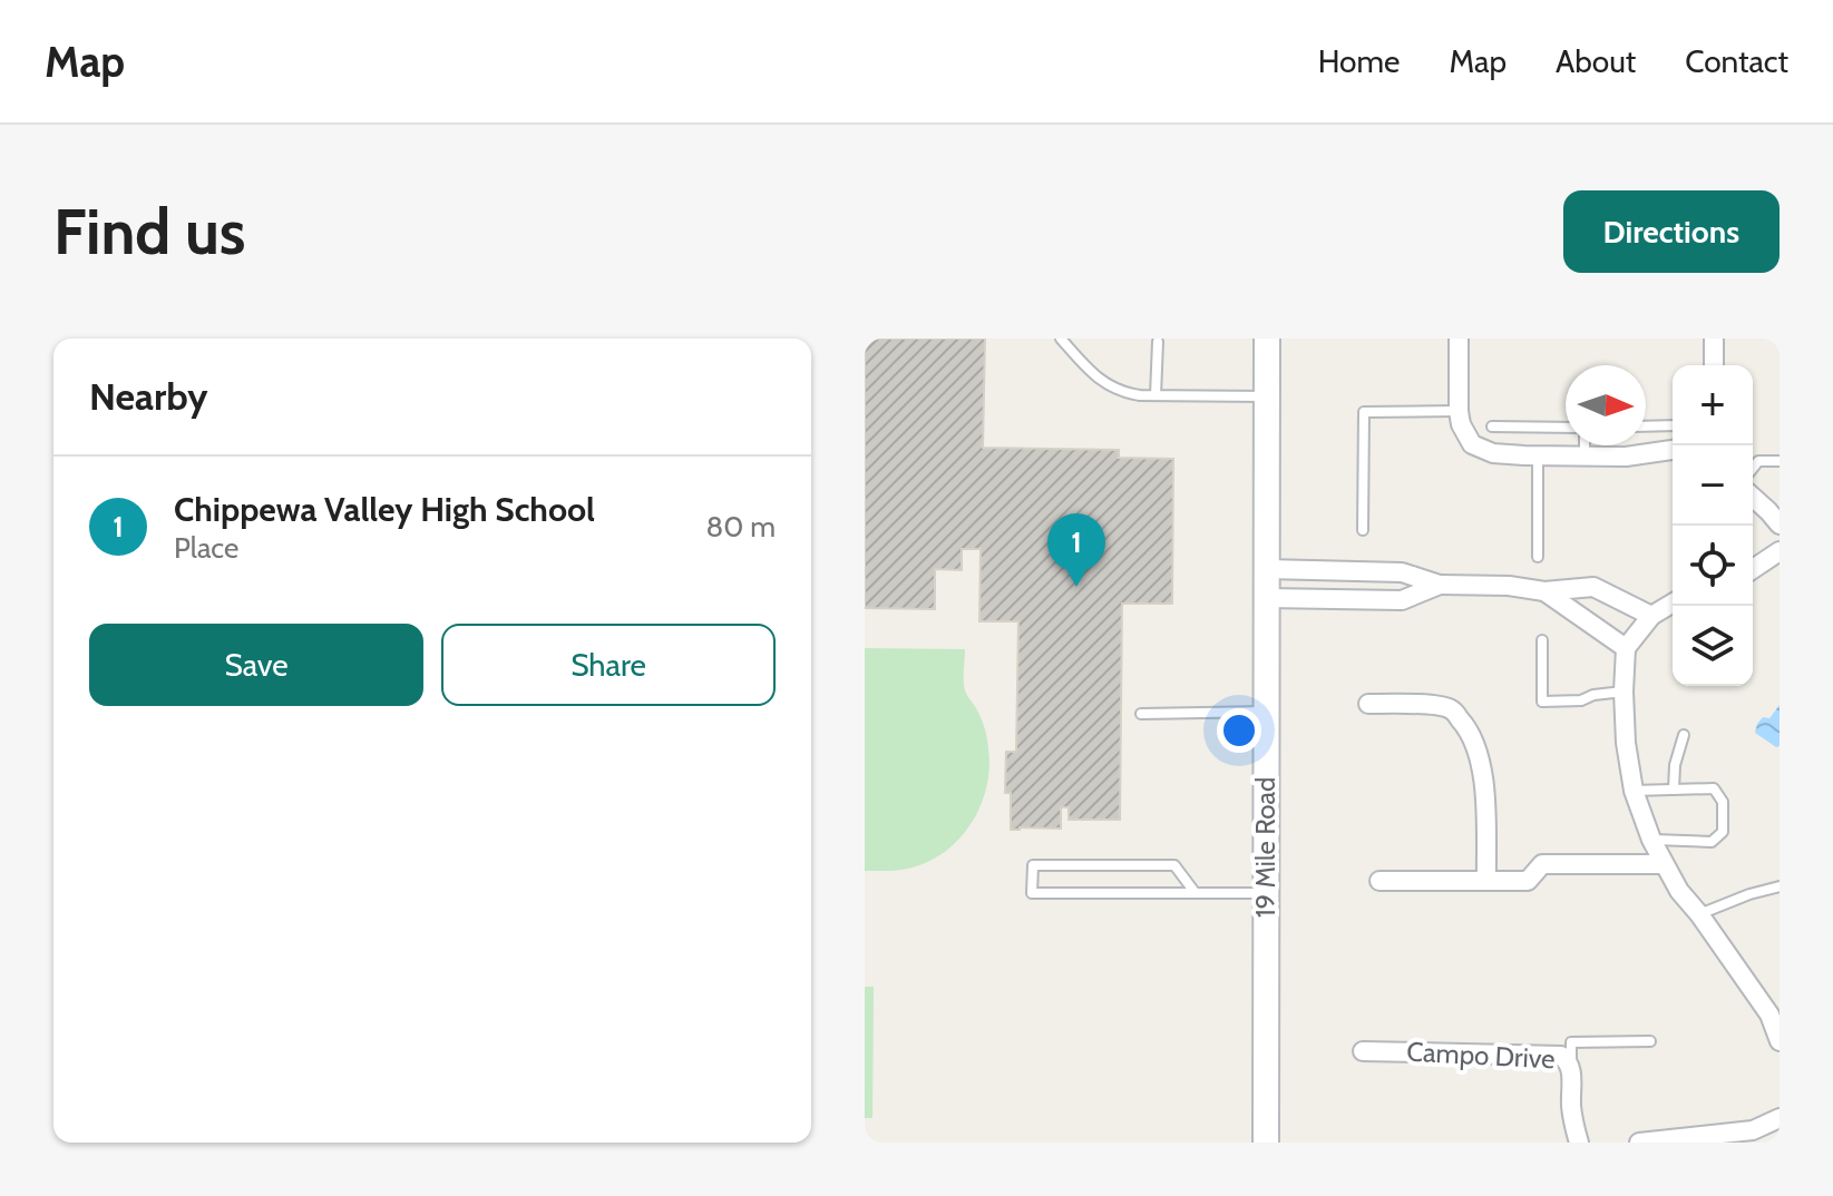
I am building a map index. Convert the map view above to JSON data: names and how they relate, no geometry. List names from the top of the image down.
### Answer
{
  "streets": {
    "street": ["19 Mile Road", "Campo Drive"]
  },
  "north": "right",
  "page": {
    "header": "Map",
    "nav": [
      "Home",
      "Map",
      "About",
      "Contact"
    ],
    "buttons": [
      "Directions",
      ["Save", "Share"]
    ],
    "title": "Find us",
    "heading": "Nearby",
    "map_buttons": ["+", "−"],
    "list": [
      {
        "mark": "1",
        "name": "Chippewa Valley High School",
        "note": "Place",
        "value": "80 m"
      }
    ],
    "pins": "1"
  }
}
